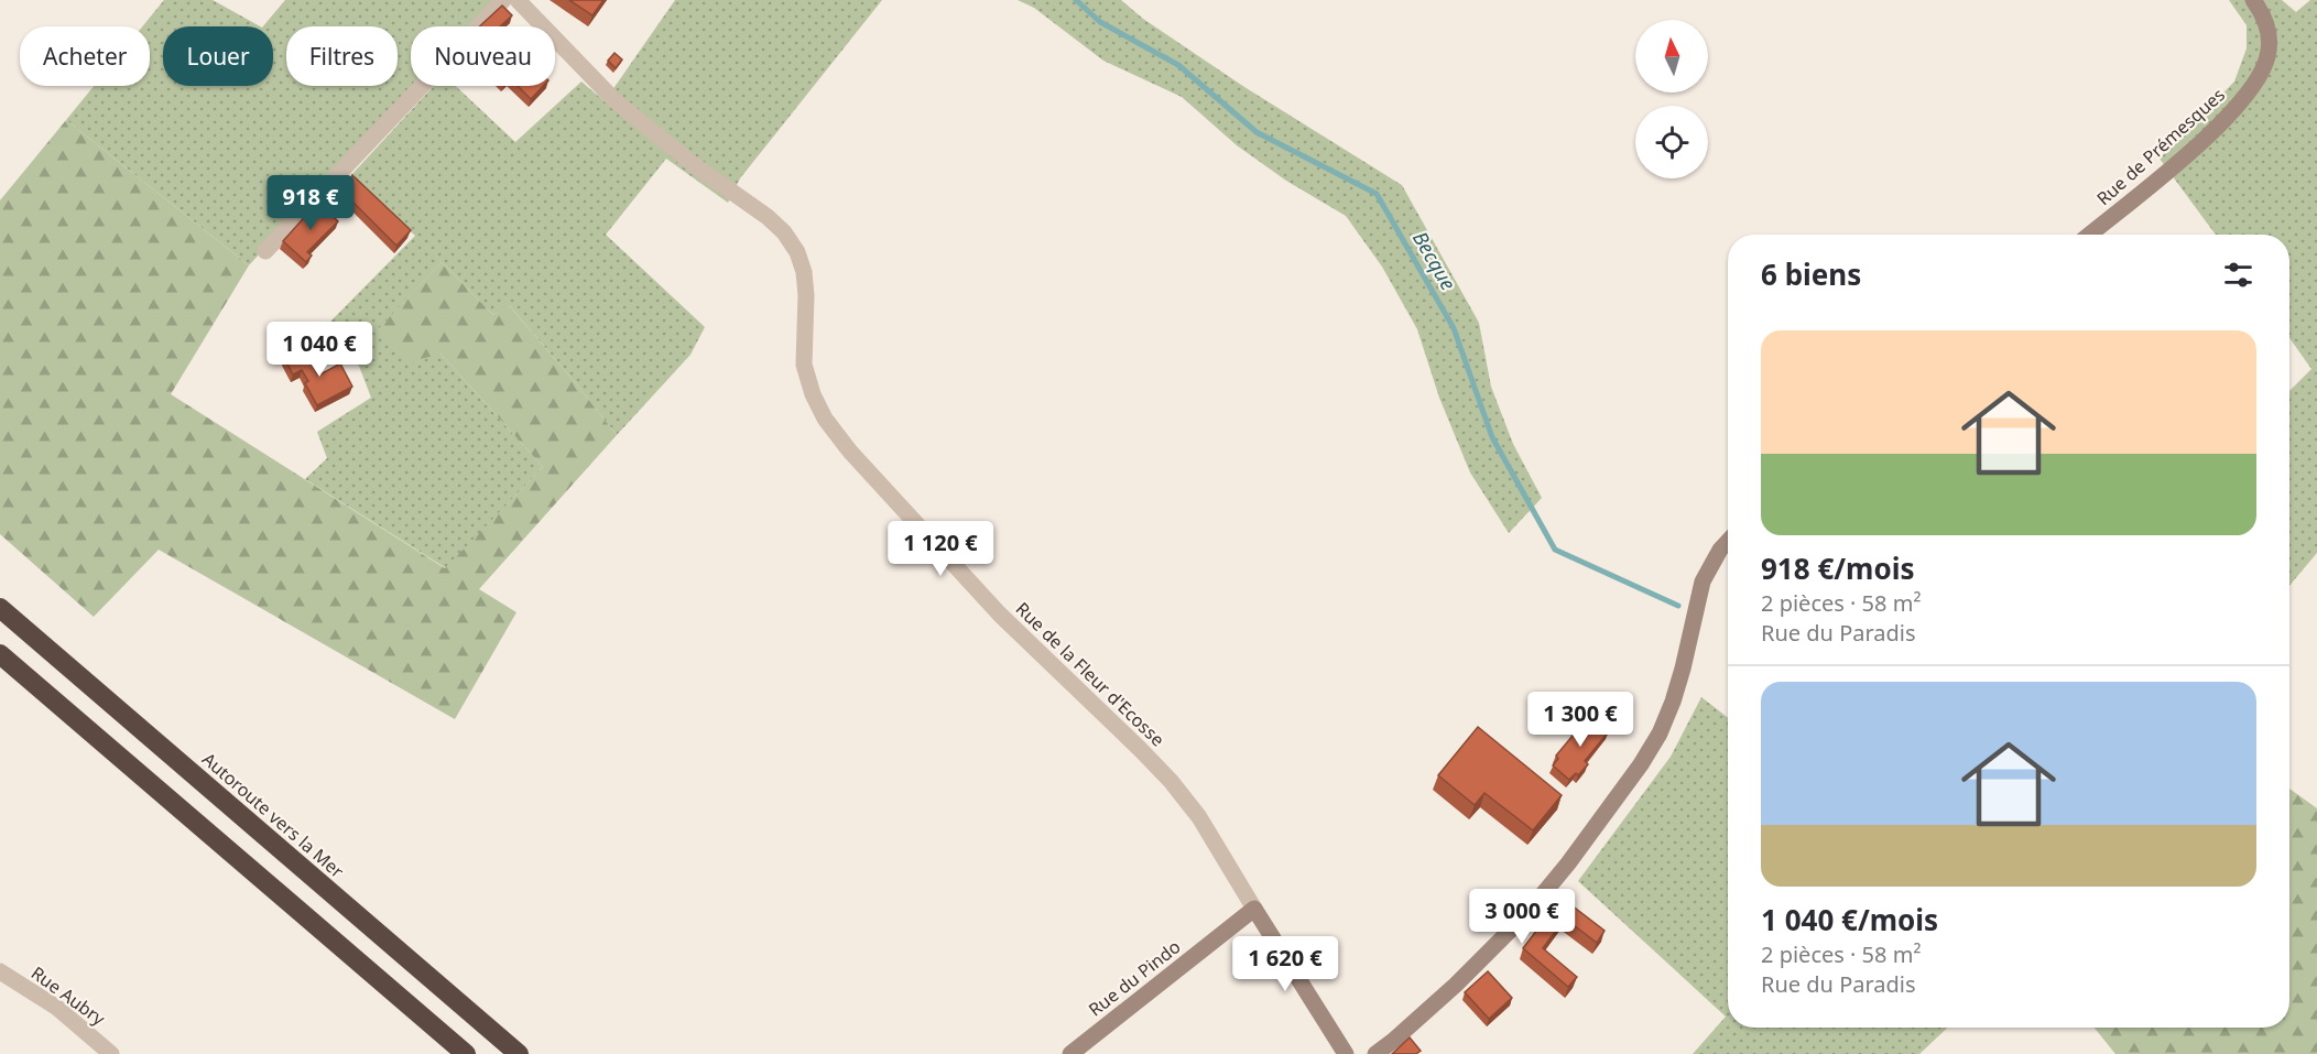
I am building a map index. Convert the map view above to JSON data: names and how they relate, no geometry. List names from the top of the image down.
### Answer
{
  "streets": {
    "highway": ["Autoroute vers la Mer"],
    "street": [
      "Rue de Prémesques",
      "Rue de la Fleur d'Ecosse",
      "Rue du Pindo",
      "Rue Aubry"
    ]
  },
  "crossings": [
    ["Rue de la Fleur d'Ecosse", "Rue du Pindo"]
  ],
  "water": ["Becque"],
  "north": "top",
  "page": {
    "chip": [
      "Acheter",
      "Louer",
      "Filtres",
      "Nouveau"
    ],
    "price": [
      "918 €",
      "1 040 €",
      "1 120 €",
      "1 300 €",
      "3 000 €",
      "1 620 €"
    ],
    "heading": "6 biens",
    "list": [
      {
        "name": "918 €/mois",
        "note": "2 pièces · 58 m² · Rue du Paradis"
      },
      {
        "name": "1 040 €/mois",
        "note": "2 pièces · 58 m² · Rue du Paradis"
      }
    ]
  }
}
